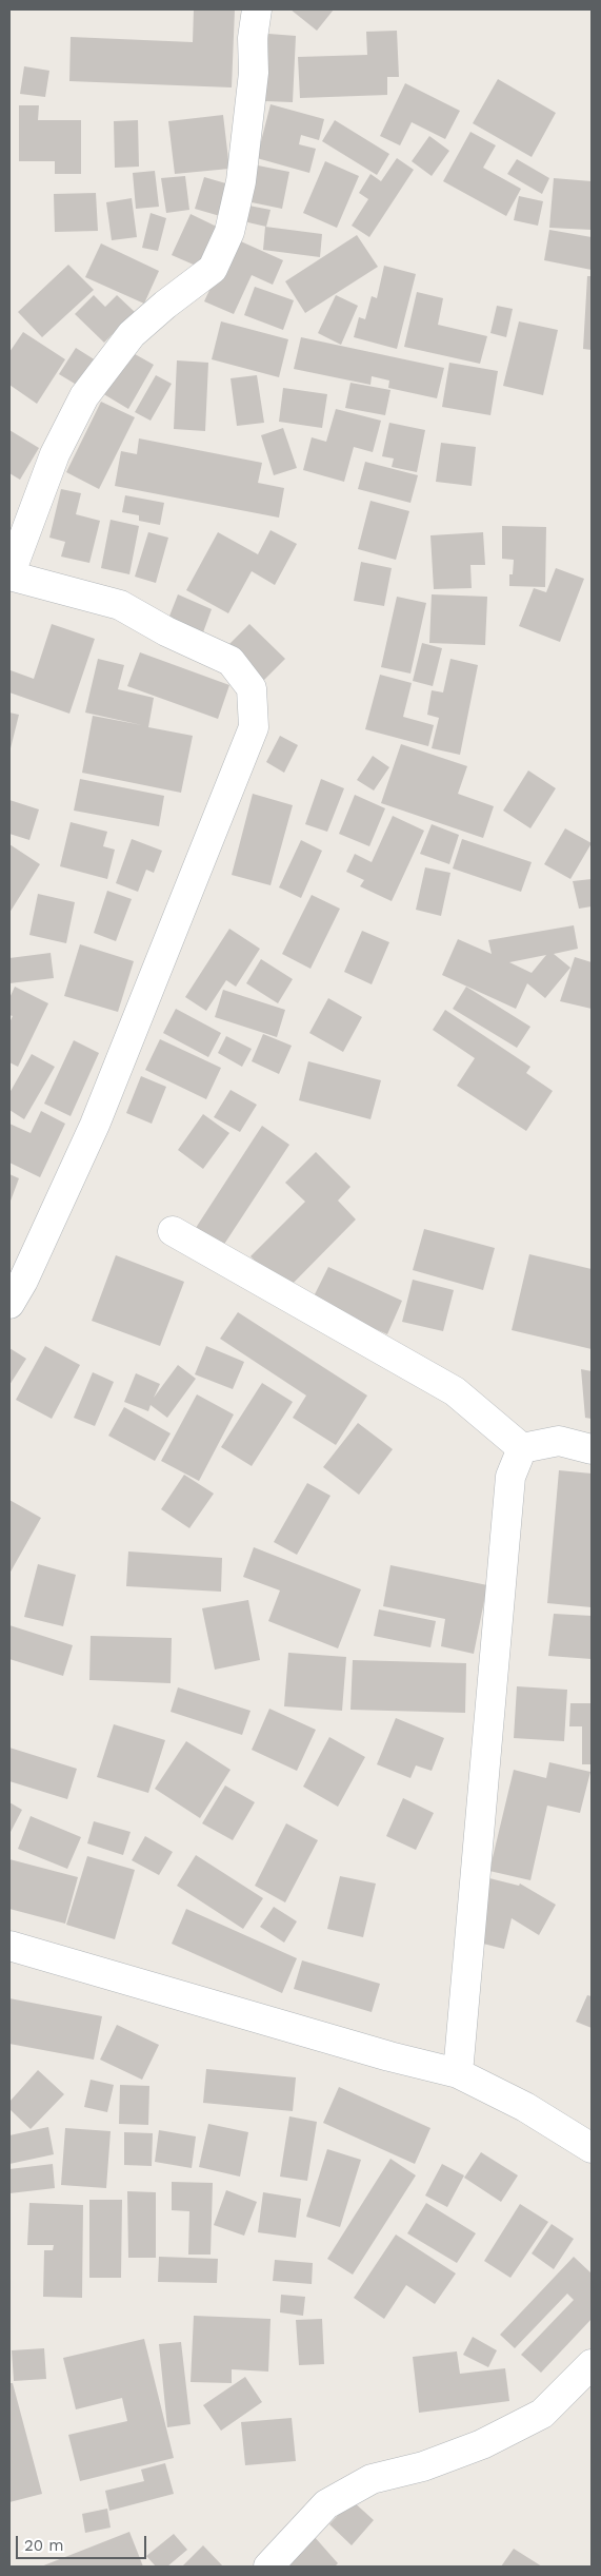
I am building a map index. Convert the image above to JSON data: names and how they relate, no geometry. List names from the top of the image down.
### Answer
{
  "scale_bar": "20 m"
}
